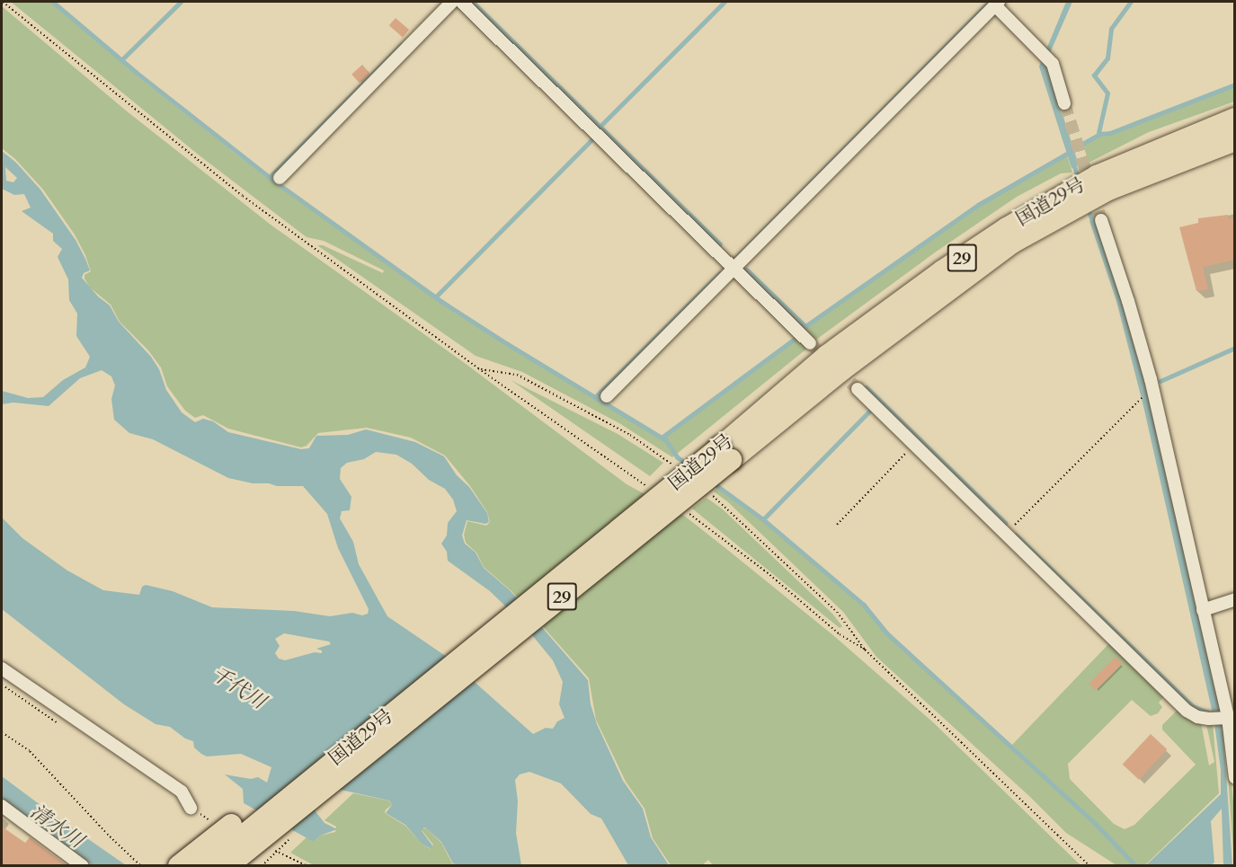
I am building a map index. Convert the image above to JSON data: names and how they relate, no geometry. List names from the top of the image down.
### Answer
{
  "streets": {
    "highway": ["国道29号", "29"]
  },
  "crossings": [
    ["国道29号", "29"]
  ],
  "water": ["千代川", "清水川"]
}
